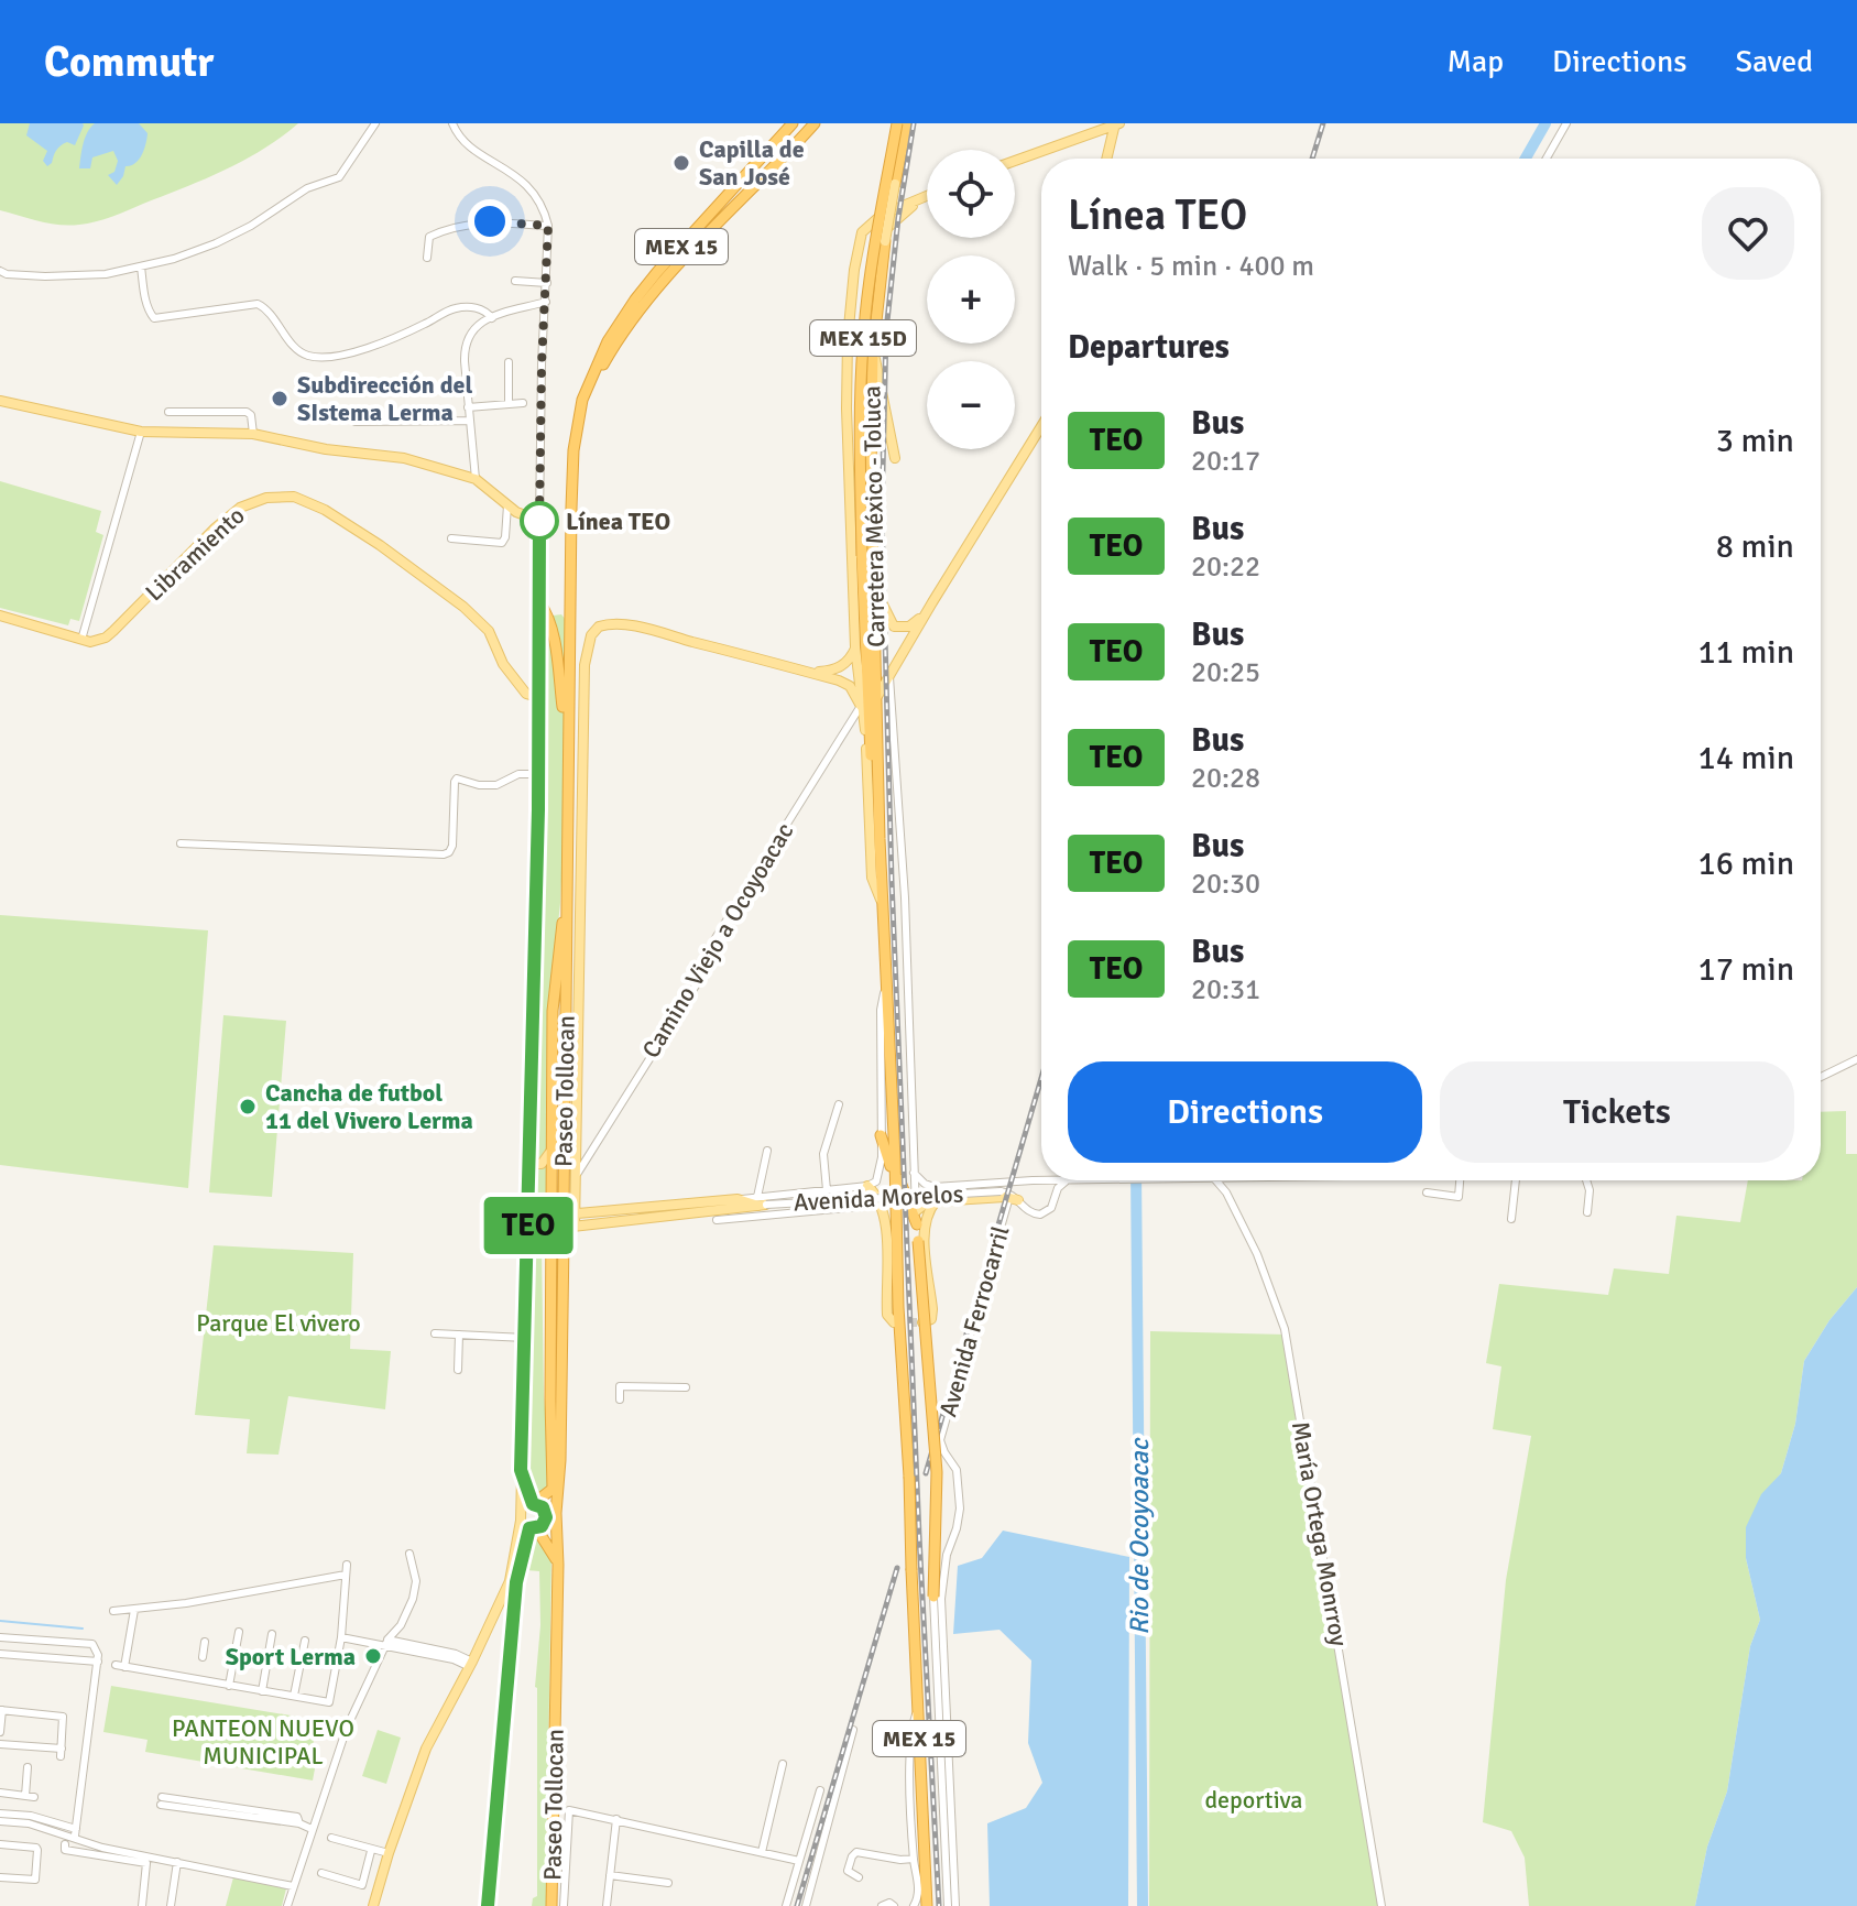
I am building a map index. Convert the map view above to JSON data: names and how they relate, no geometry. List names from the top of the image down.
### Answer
{
  "streets": {
    "highway": [
      "MEX 15",
      "MEX 15D",
      "Carretera México - Toluca",
      "Paseo Tollocan"
    ],
    "main road": ["Libramiento", "Avenida Morelos"],
    "street": ["Camino Viejo a Ocoyoacac", "Avenida Ferrocarril", "María Ortega Monrroy"]
  },
  "crossings": [
    ["MEX 15", "MEX 15D"],
    ["MEX 15", "Carretera México - Toluca"],
    ["MEX 15", "Paseo Tollocan"],
    ["MEX 15", "Avenida Morelos"],
    ["MEX 15D", "Carretera México - Toluca"],
    ["Avenida Morelos", "Avenida Ferrocarril"]
  ],
  "water": ["Rio de Ocoyoacac"],
  "parks": ["Parque El vivero", "PANTEON NUEVO MUNICIPAL", "deportiva"],
  "places": [
    "Capilla de San José",
    "Subdirección del SIstema Lerma",
    "Línea TEO",
    "Cancha de futbol 11 del Vivero Lerma",
    "Sport Lerma"
  ],
  "lines": ["bus line TEO"],
  "page": {
    "header": "Commutr",
    "nav": ["Map", "Directions", "Saved"],
    "on_map": "TEO",
    "map_buttons": ["+", "−"],
    "heading": [
      ["Línea TEO", "Walk · 5 min · 400 m"],
      "Departures"
    ],
    "list": [
      {
        "mark": "TEO",
        "name": "Bus",
        "note": "20:17",
        "value": "3 min"
      },
      {
        "mark": "TEO",
        "name": "Bus",
        "note": "20:22",
        "value": "8 min"
      },
      {
        "mark": "TEO",
        "name": "Bus",
        "note": "20:25",
        "value": "11 min"
      },
      {
        "mark": "TEO",
        "name": "Bus",
        "note": "20:28",
        "value": "14 min"
      },
      {
        "mark": "TEO",
        "name": "Bus",
        "note": "20:30",
        "value": "16 min"
      },
      {
        "mark": "TEO",
        "name": "Bus",
        "note": "20:31",
        "value": "17 min"
      }
    ],
    "buttons": ["Directions", "Tickets"]
  }
}
